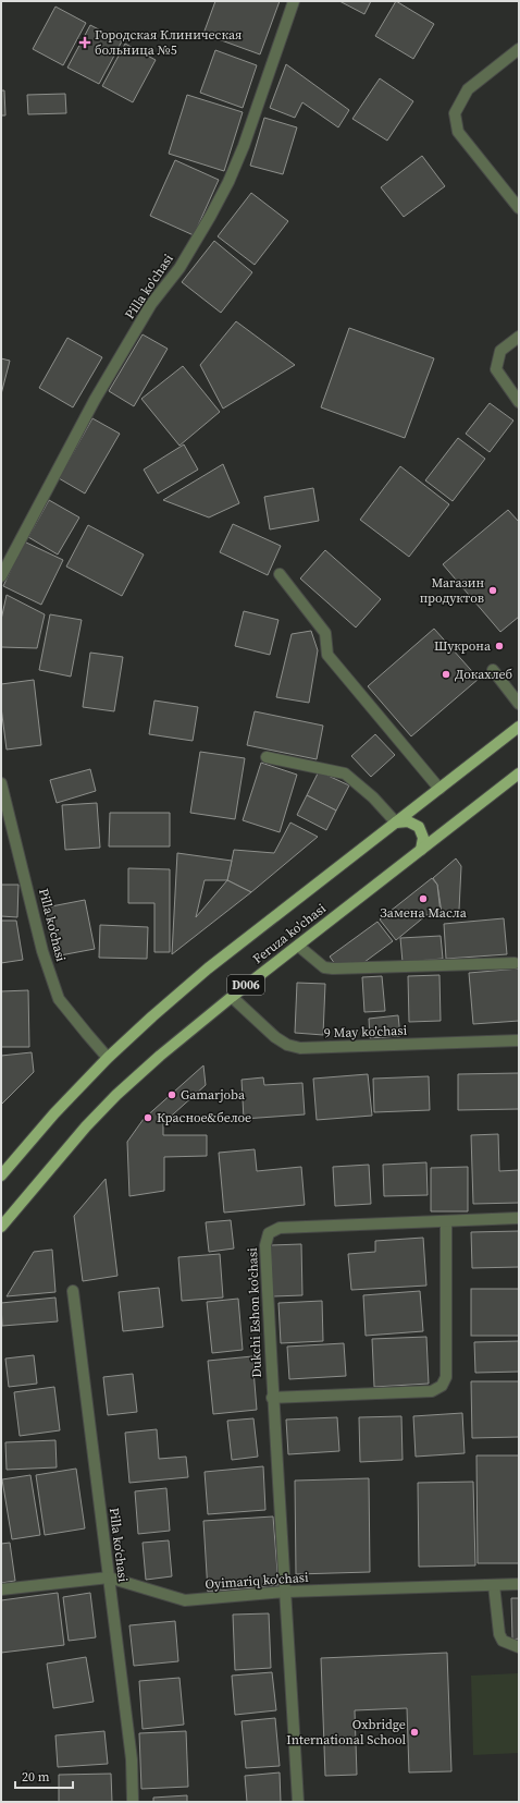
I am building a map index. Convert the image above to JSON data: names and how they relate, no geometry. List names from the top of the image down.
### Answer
{
  "streets": {
    "main road": ["Feruza ko'chasi", "D006"],
    "street": [
      "Pilla ko'chasi",
      "9 May ko'chasi",
      "Dukchi Eshon ko'chasi",
      "Pilla ko‘chasi",
      "Oyimariq ko'chasi"
    ]
  },
  "crossings": [
    ["Pilla ko'chasi", "Feruza ko'chasi"],
    ["Feruza ko'chasi", "9 May ko'chasi"],
    ["Dukchi Eshon ko'chasi", "Oyimariq ko'chasi"],
    ["Pilla ko‘chasi", "Oyimariq ko'chasi"]
  ],
  "places": {
    "health": ["Городская Клиническая больница №5"],
    "other": [
      "Магазин продуктов",
      "Шукрона",
      "Докахлеб",
      "Замена Масла",
      "Gamarjoba",
      "Красное&белое",
      "Oxbridge International School"
    ]
  },
  "scale_bar": "20 m"
}
